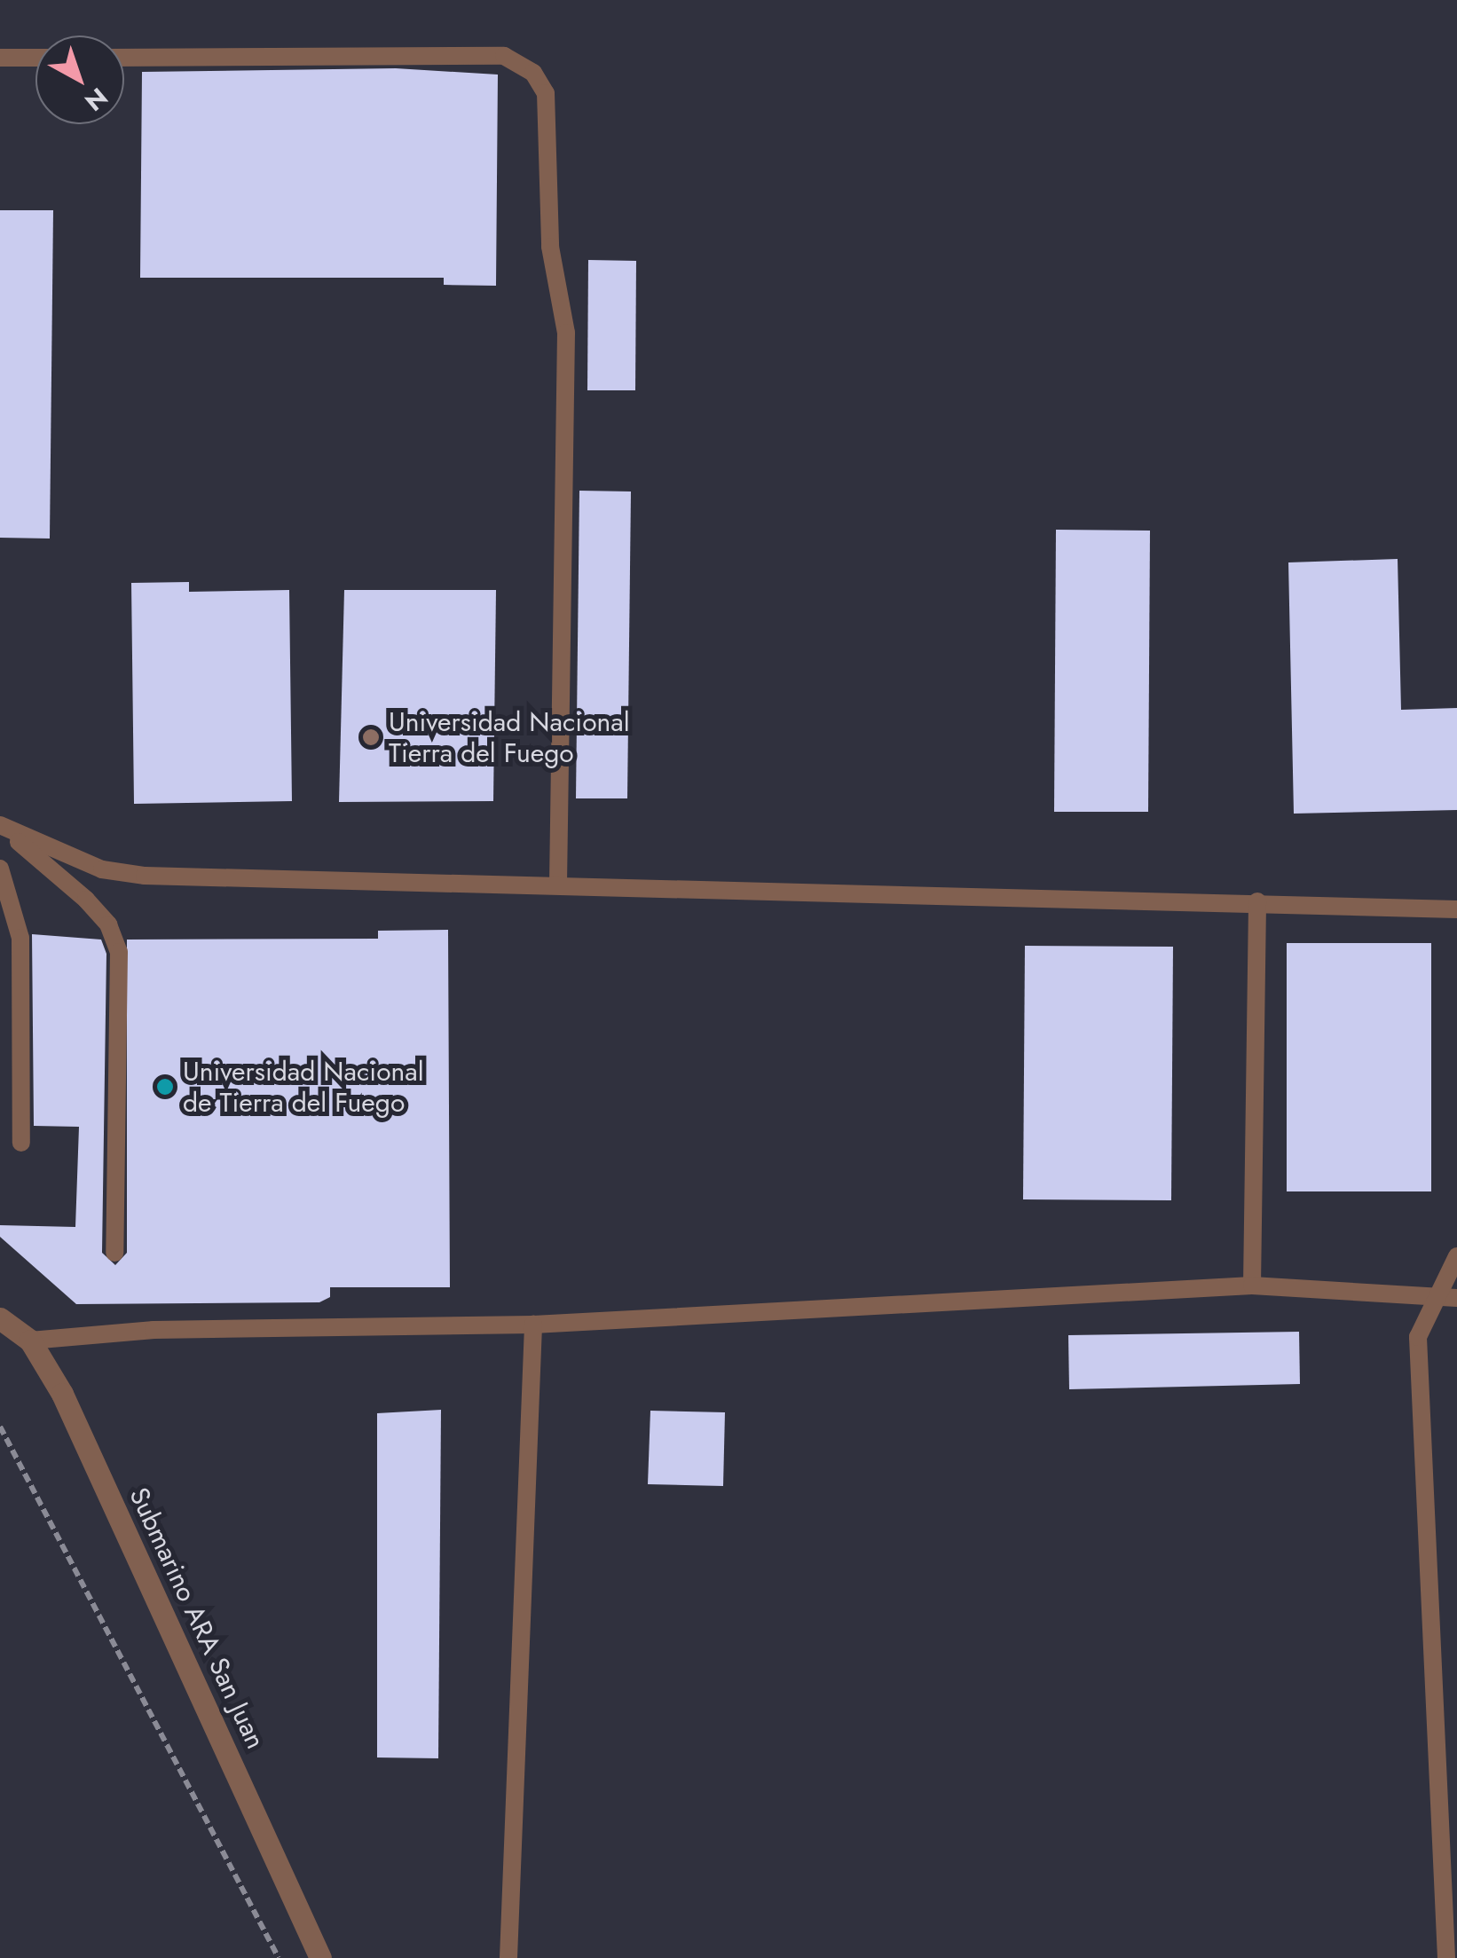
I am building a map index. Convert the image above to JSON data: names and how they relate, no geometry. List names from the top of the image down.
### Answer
{
  "streets": {
    "street": ["Submarino ARA San Juan"]
  },
  "places": ["Universidad Nacional Tierra del Fuego", "Universidad Nacional de Tierra del Fuego"],
  "north": "bottom right"
}
